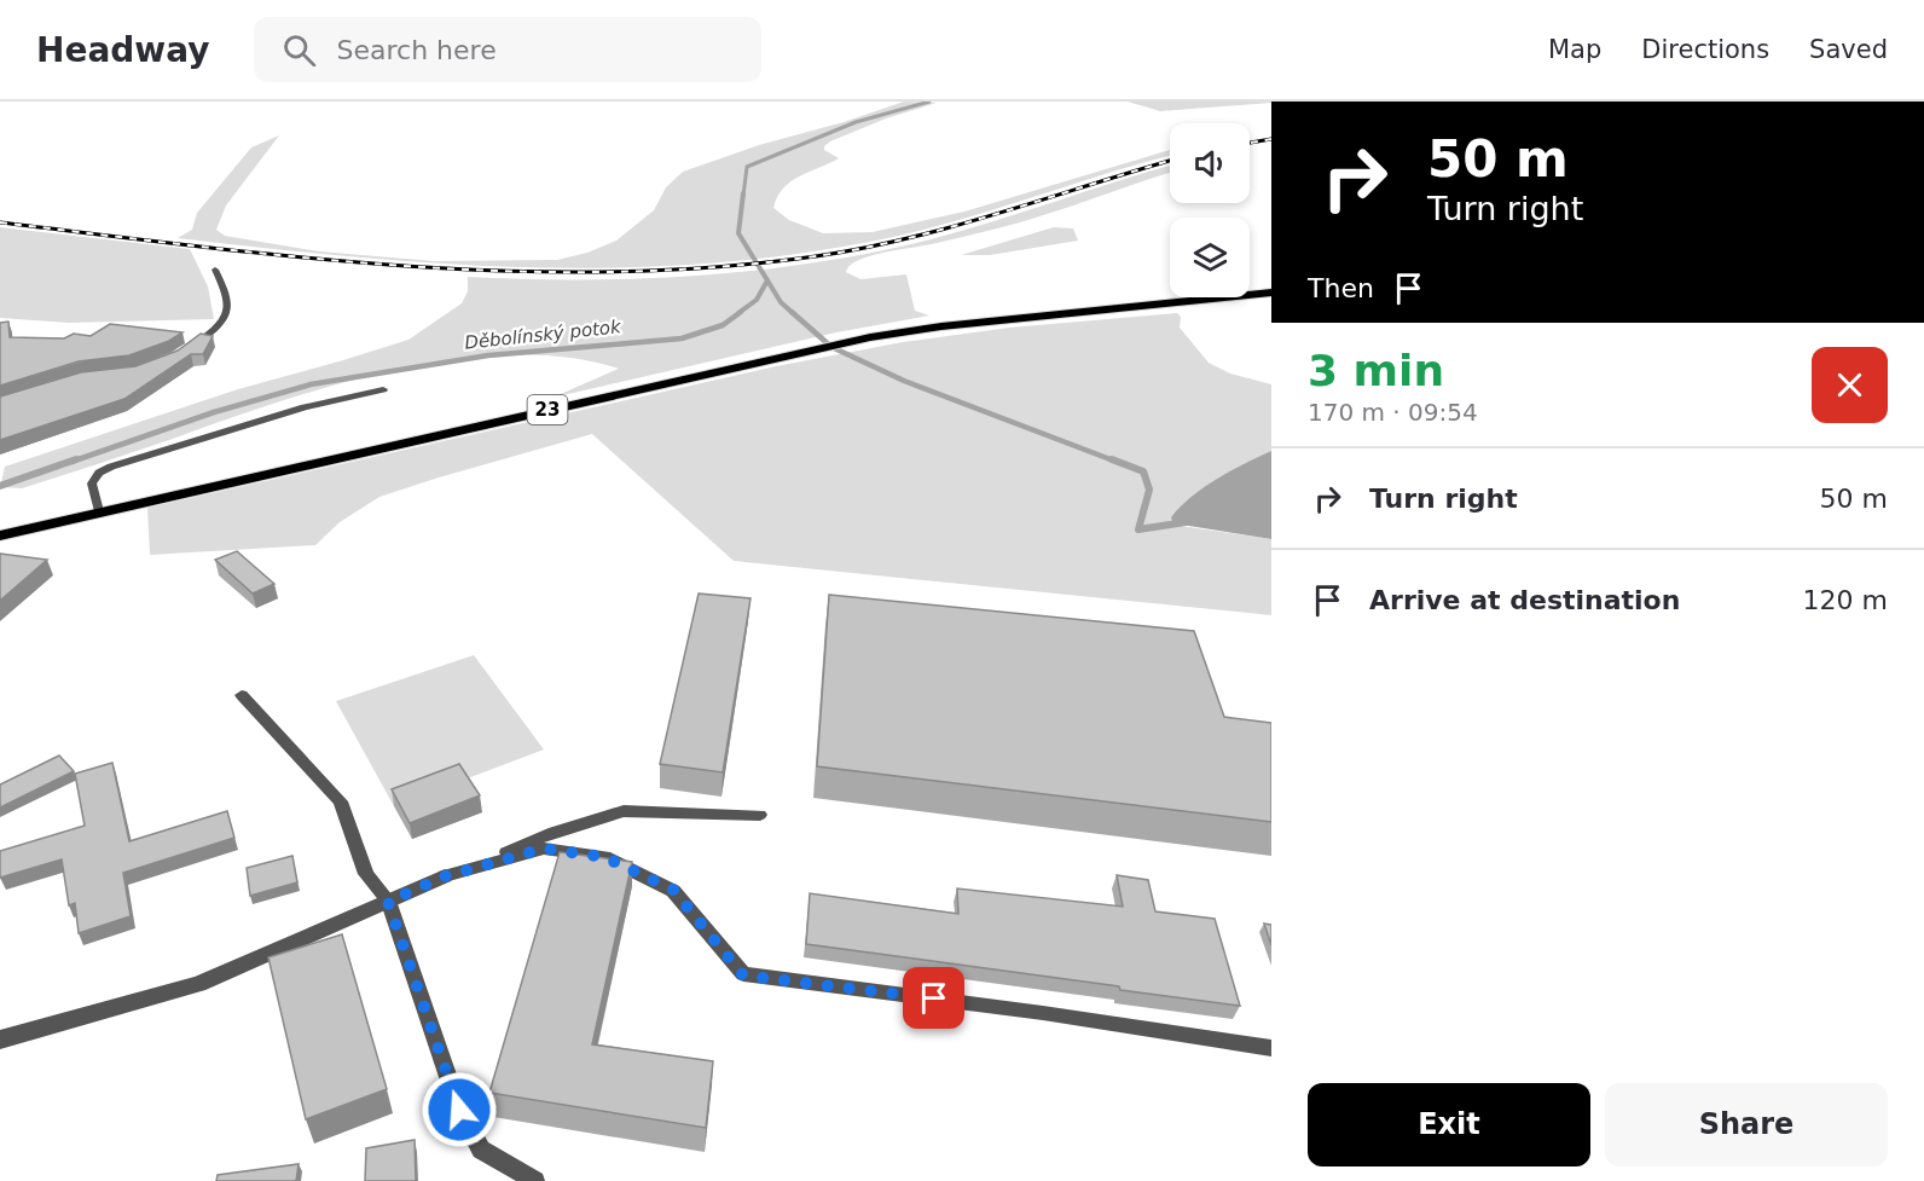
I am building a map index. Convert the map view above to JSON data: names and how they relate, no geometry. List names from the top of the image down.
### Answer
{
  "streets": {
    "main road": ["23"]
  },
  "water": ["Děbolínský potok"],
  "page": {
    "header": "Headway",
    "search": "Search here",
    "nav": ["Map", "Directions", "Saved"],
    "turn": ["50 m", "Turn right"],
    "then": "Then",
    "heading": ["3 min", "170 m · 09:54"],
    "list": [
      {
        "name": "Turn right",
        "value": "50 m"
      },
      {
        "name": "Arrive at destination",
        "value": "120 m"
      }
    ],
    "buttons": ["Exit", "Share"]
  }
}
